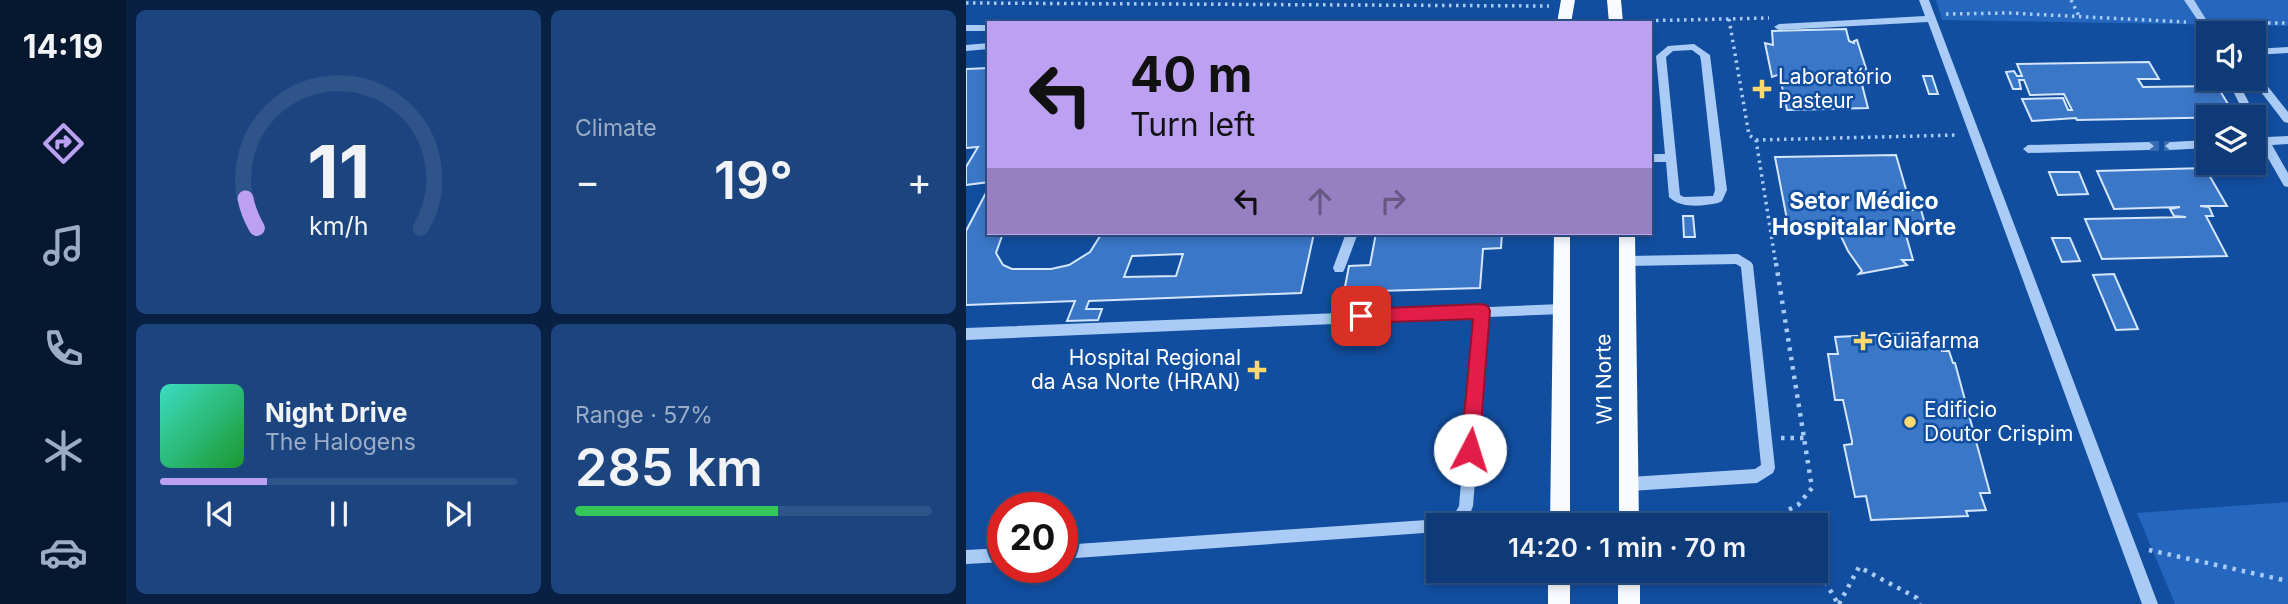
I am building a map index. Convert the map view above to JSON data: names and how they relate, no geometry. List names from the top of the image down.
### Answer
{
  "streets": {
    "main road": ["W1 Norte"]
  },
  "districts": ["Setor Médico Hospitalar Norte"],
  "places": {
    "health": ["Laboratório Pasteur", "Guiafarma", "Hospital Regional da Asa Norte (HRAN)"],
    "other": ["Edificio Doutor Crispim"]
  },
  "page": {
    "tabs": "14:19",
    "tile": [
      "Climate",
      ["Range · 57%", "285 km"]
    ],
    "turn": ["40 m", "Turn left"],
    "heat": ["−", "19°", "+"],
    "song": ["Night Drive", "The Halogens"],
    "limit": "20",
    "trip": "14:20 · 1 min · 70 m",
    "gauge": ["11", "km/h"]
  }
}
